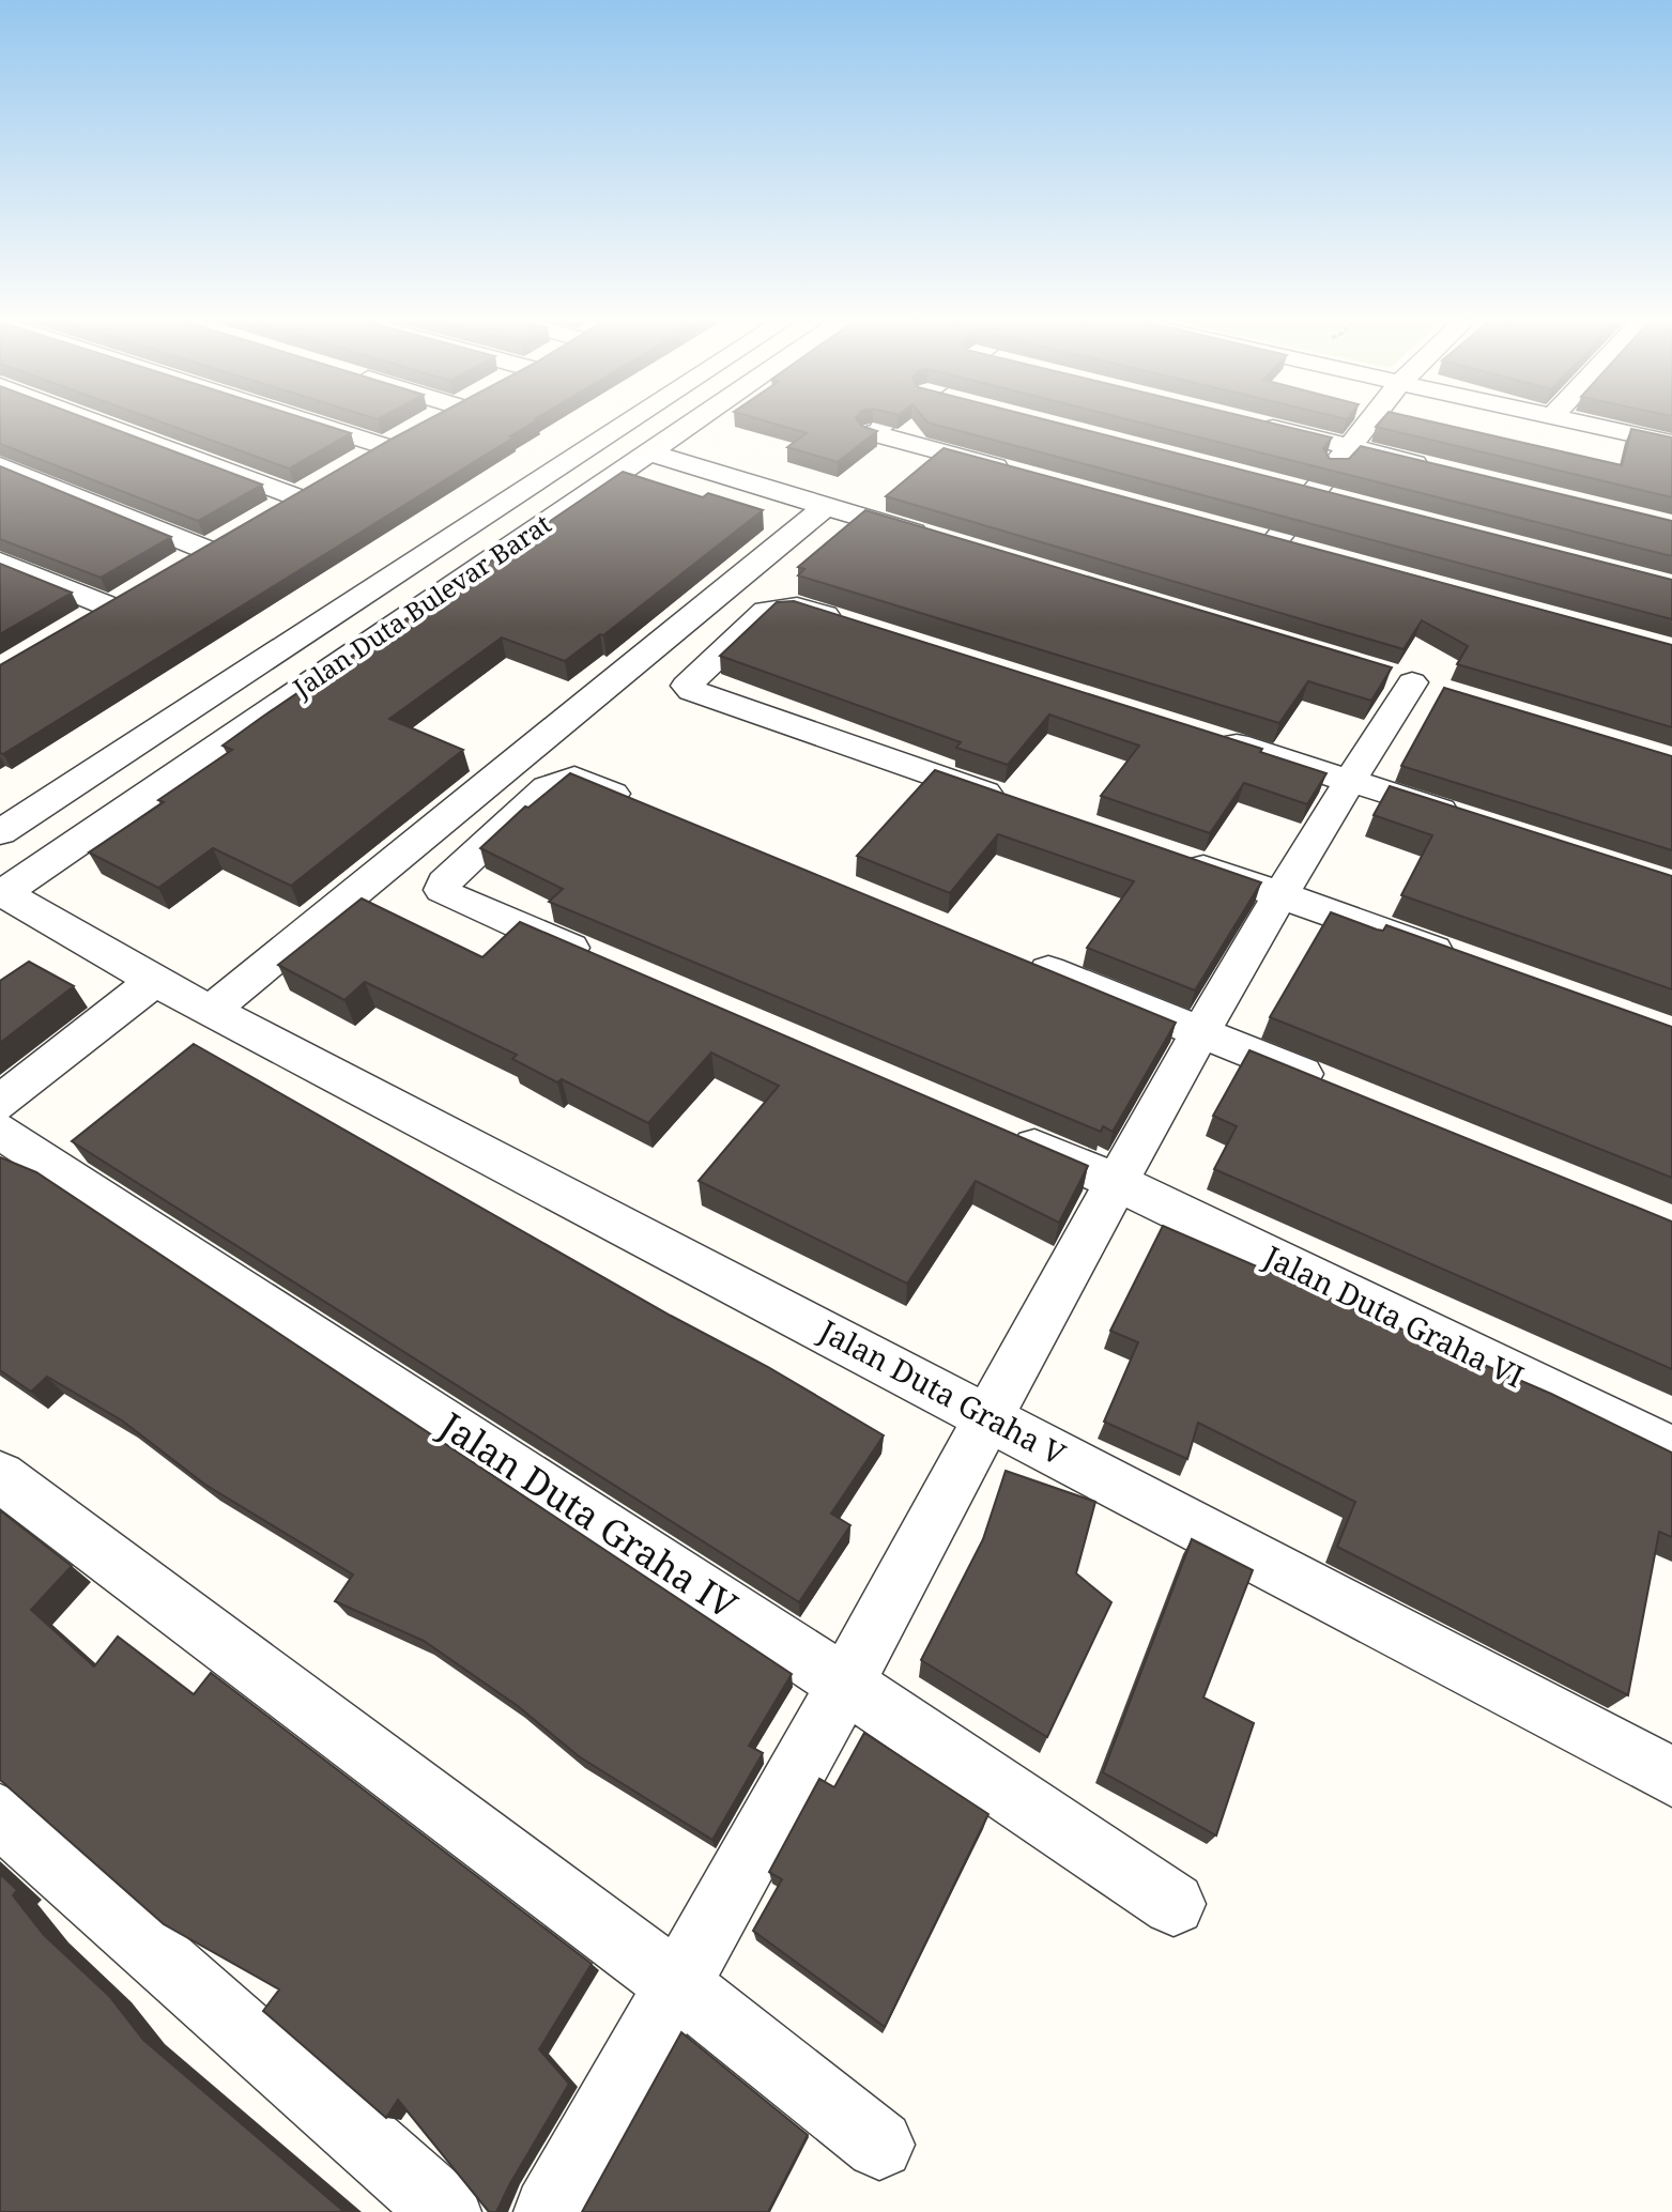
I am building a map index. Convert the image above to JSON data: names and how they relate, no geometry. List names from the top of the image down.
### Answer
{
  "streets": {
    "street": [
      "Jalan Duta Bulevar Barat",
      "Jalan Duta Graha VI",
      "Jalan Duta Graha V",
      "Jalan Duta Graha IV"
    ]
  },
  "crossings": [
    ["Jalan Duta Bulevar Barat", "Jalan Duta Graha V"]
  ]
}
